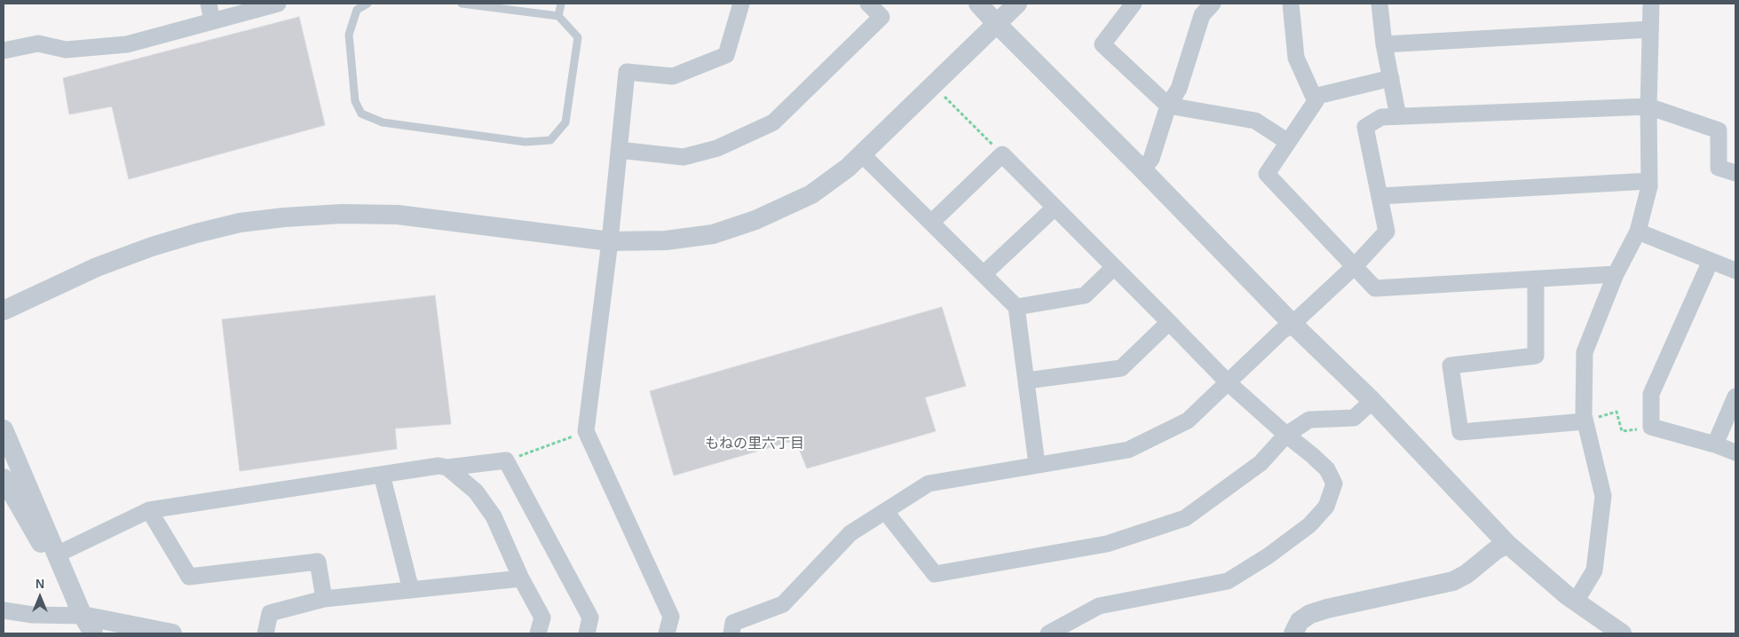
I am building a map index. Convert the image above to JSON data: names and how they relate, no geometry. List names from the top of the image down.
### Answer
{
  "districts": ["もねの里六丁目"],
  "north": "top"
}
